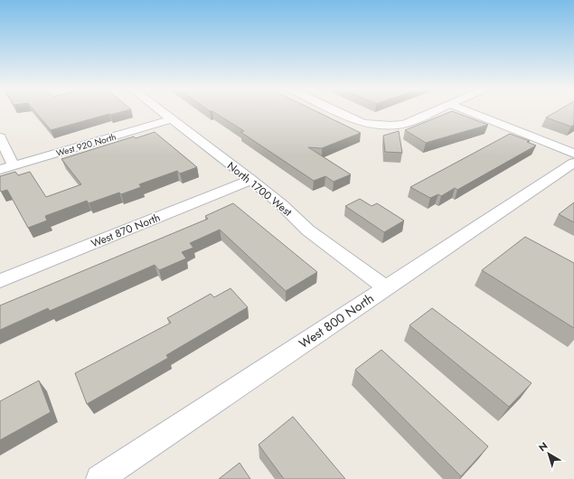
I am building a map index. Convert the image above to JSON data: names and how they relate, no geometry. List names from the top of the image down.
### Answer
{
  "streets": {
    "street": [
      "West 920 North",
      "North 1700 West",
      "West 870 North",
      "West 800 North"
    ]
  },
  "crossings": [
    ["West 920 North", "North 1700 West"],
    ["North 1700 West", "West 870 North"],
    ["North 1700 West", "West 800 North"]
  ],
  "north": "top left"
}
